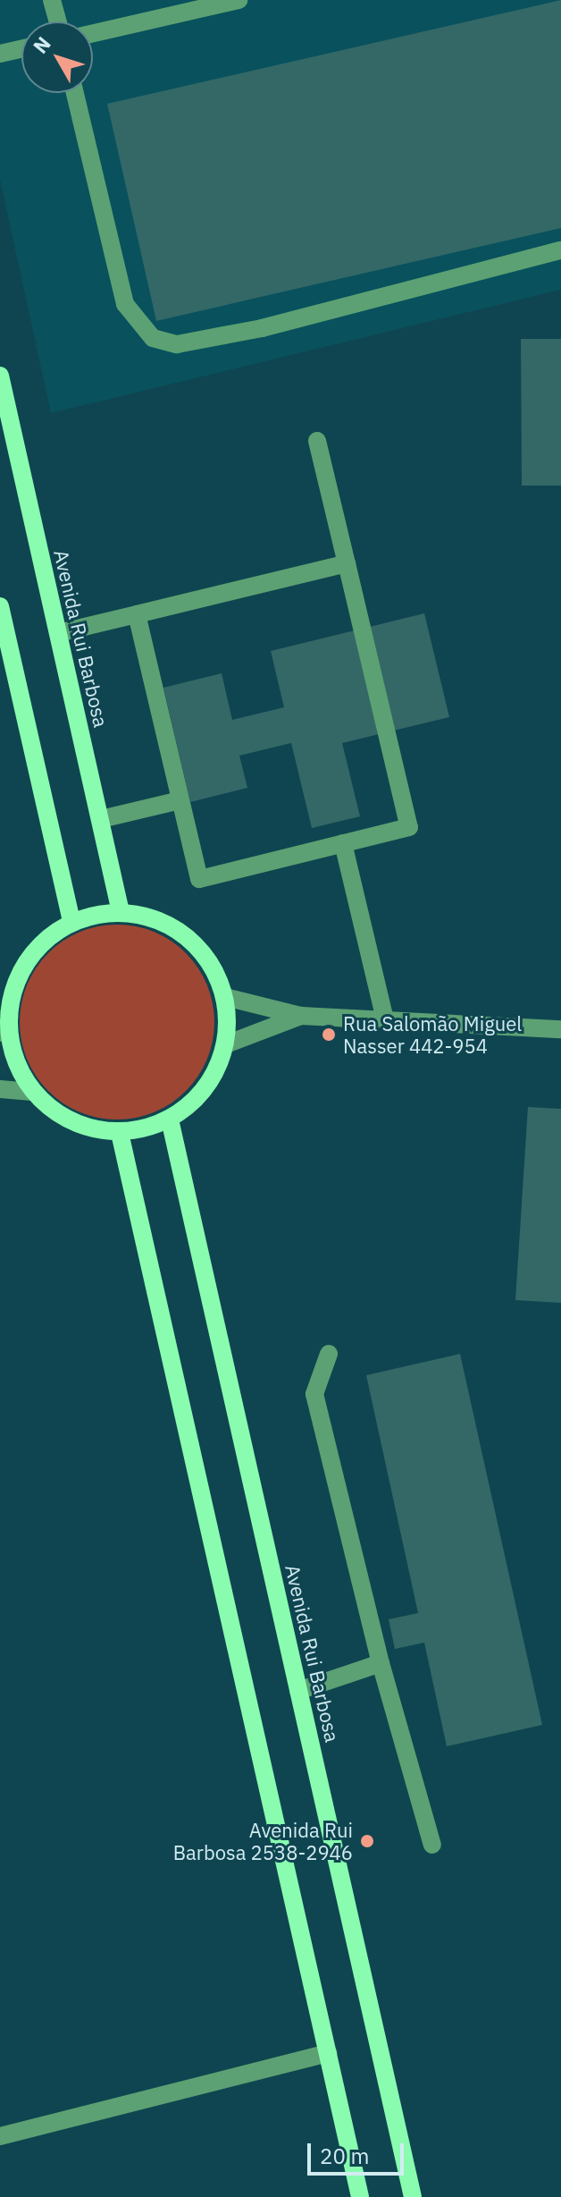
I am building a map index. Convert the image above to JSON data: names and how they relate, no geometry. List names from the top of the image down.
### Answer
{
  "streets": {
    "main road": ["Avenida Rui Barbosa"]
  },
  "places": ["Rua Salomão Miguel Nasser 442-954", "Avenida Rui Barbosa 2538-2946"],
  "scale_bar": "20 m",
  "north": "top left"
}
